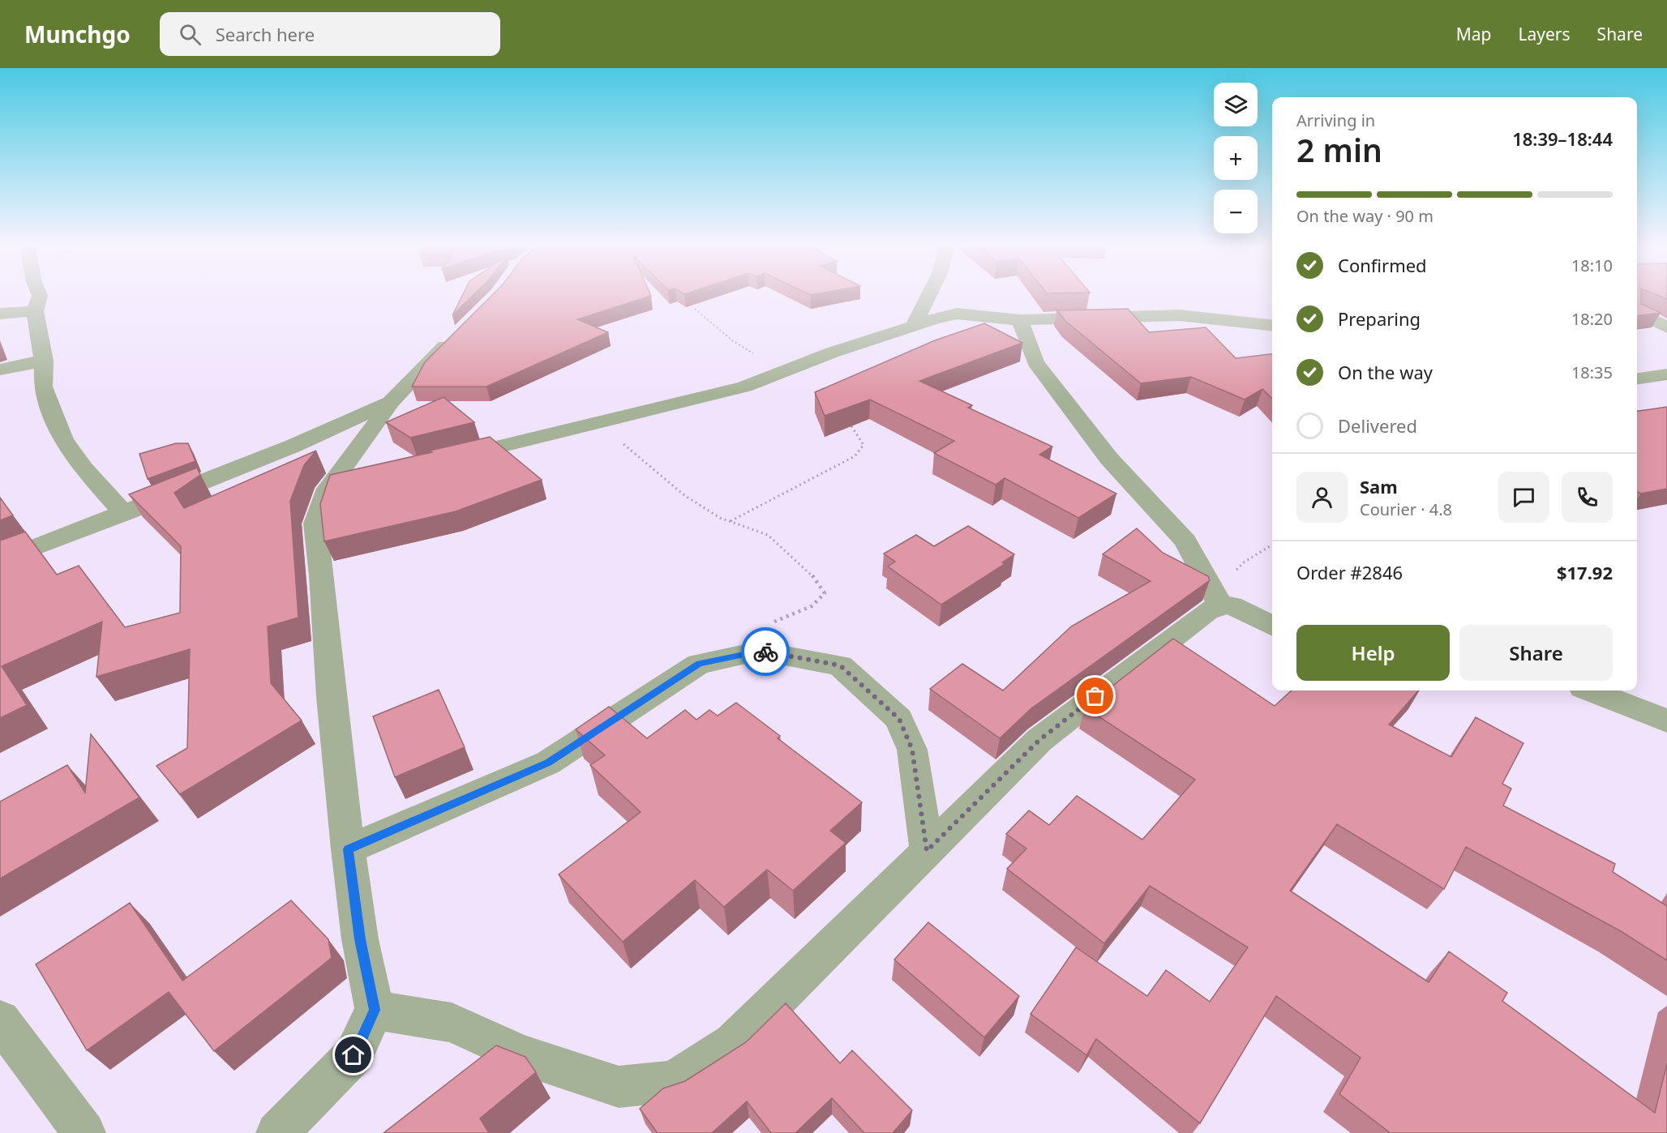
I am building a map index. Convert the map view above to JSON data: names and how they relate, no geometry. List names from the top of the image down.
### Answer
{
  "page": {
    "header": "Munchgo",
    "search": "Search here",
    "nav": ["Map", "Layers", "Share"],
    "map_buttons": ["+", "−"],
    "heading": ["2 min", "Arriving in", "18:39–18:44"],
    "panel": [
      "Sam",
      "Courier · 4.8",
      "Order #2846",
      "$17.92"
    ],
    "bar": "On the way · 90 m",
    "list": [
      ["Confirmed", "18:10"],
      ["Preparing", "18:20"],
      ["On the way", "18:35"],
      "Delivered"
    ],
    "buttons": ["Help", "Share"]
  }
}
